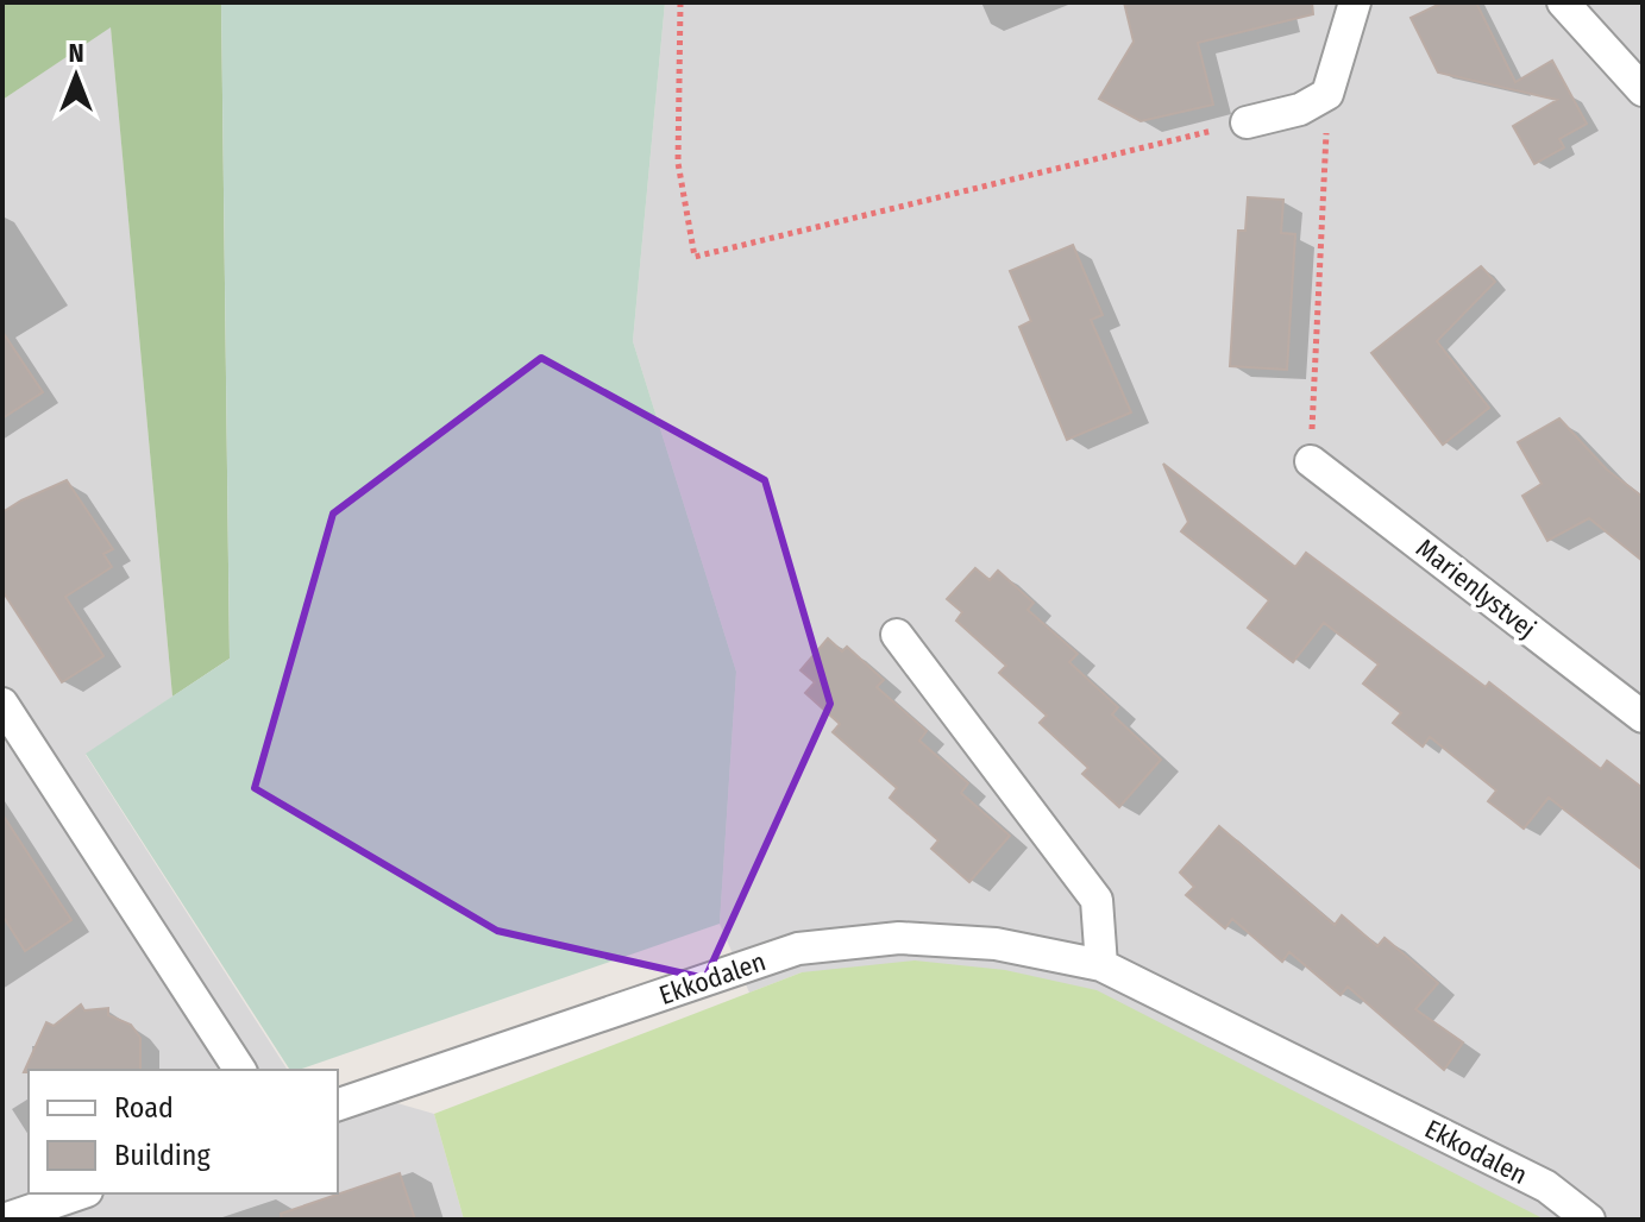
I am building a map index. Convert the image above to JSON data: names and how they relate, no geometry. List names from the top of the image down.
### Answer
{
  "streets": {
    "street": ["Marienlystvej", "Ekkodalen"]
  },
  "legend": ["Road", "Building"],
  "north": "top"
}
